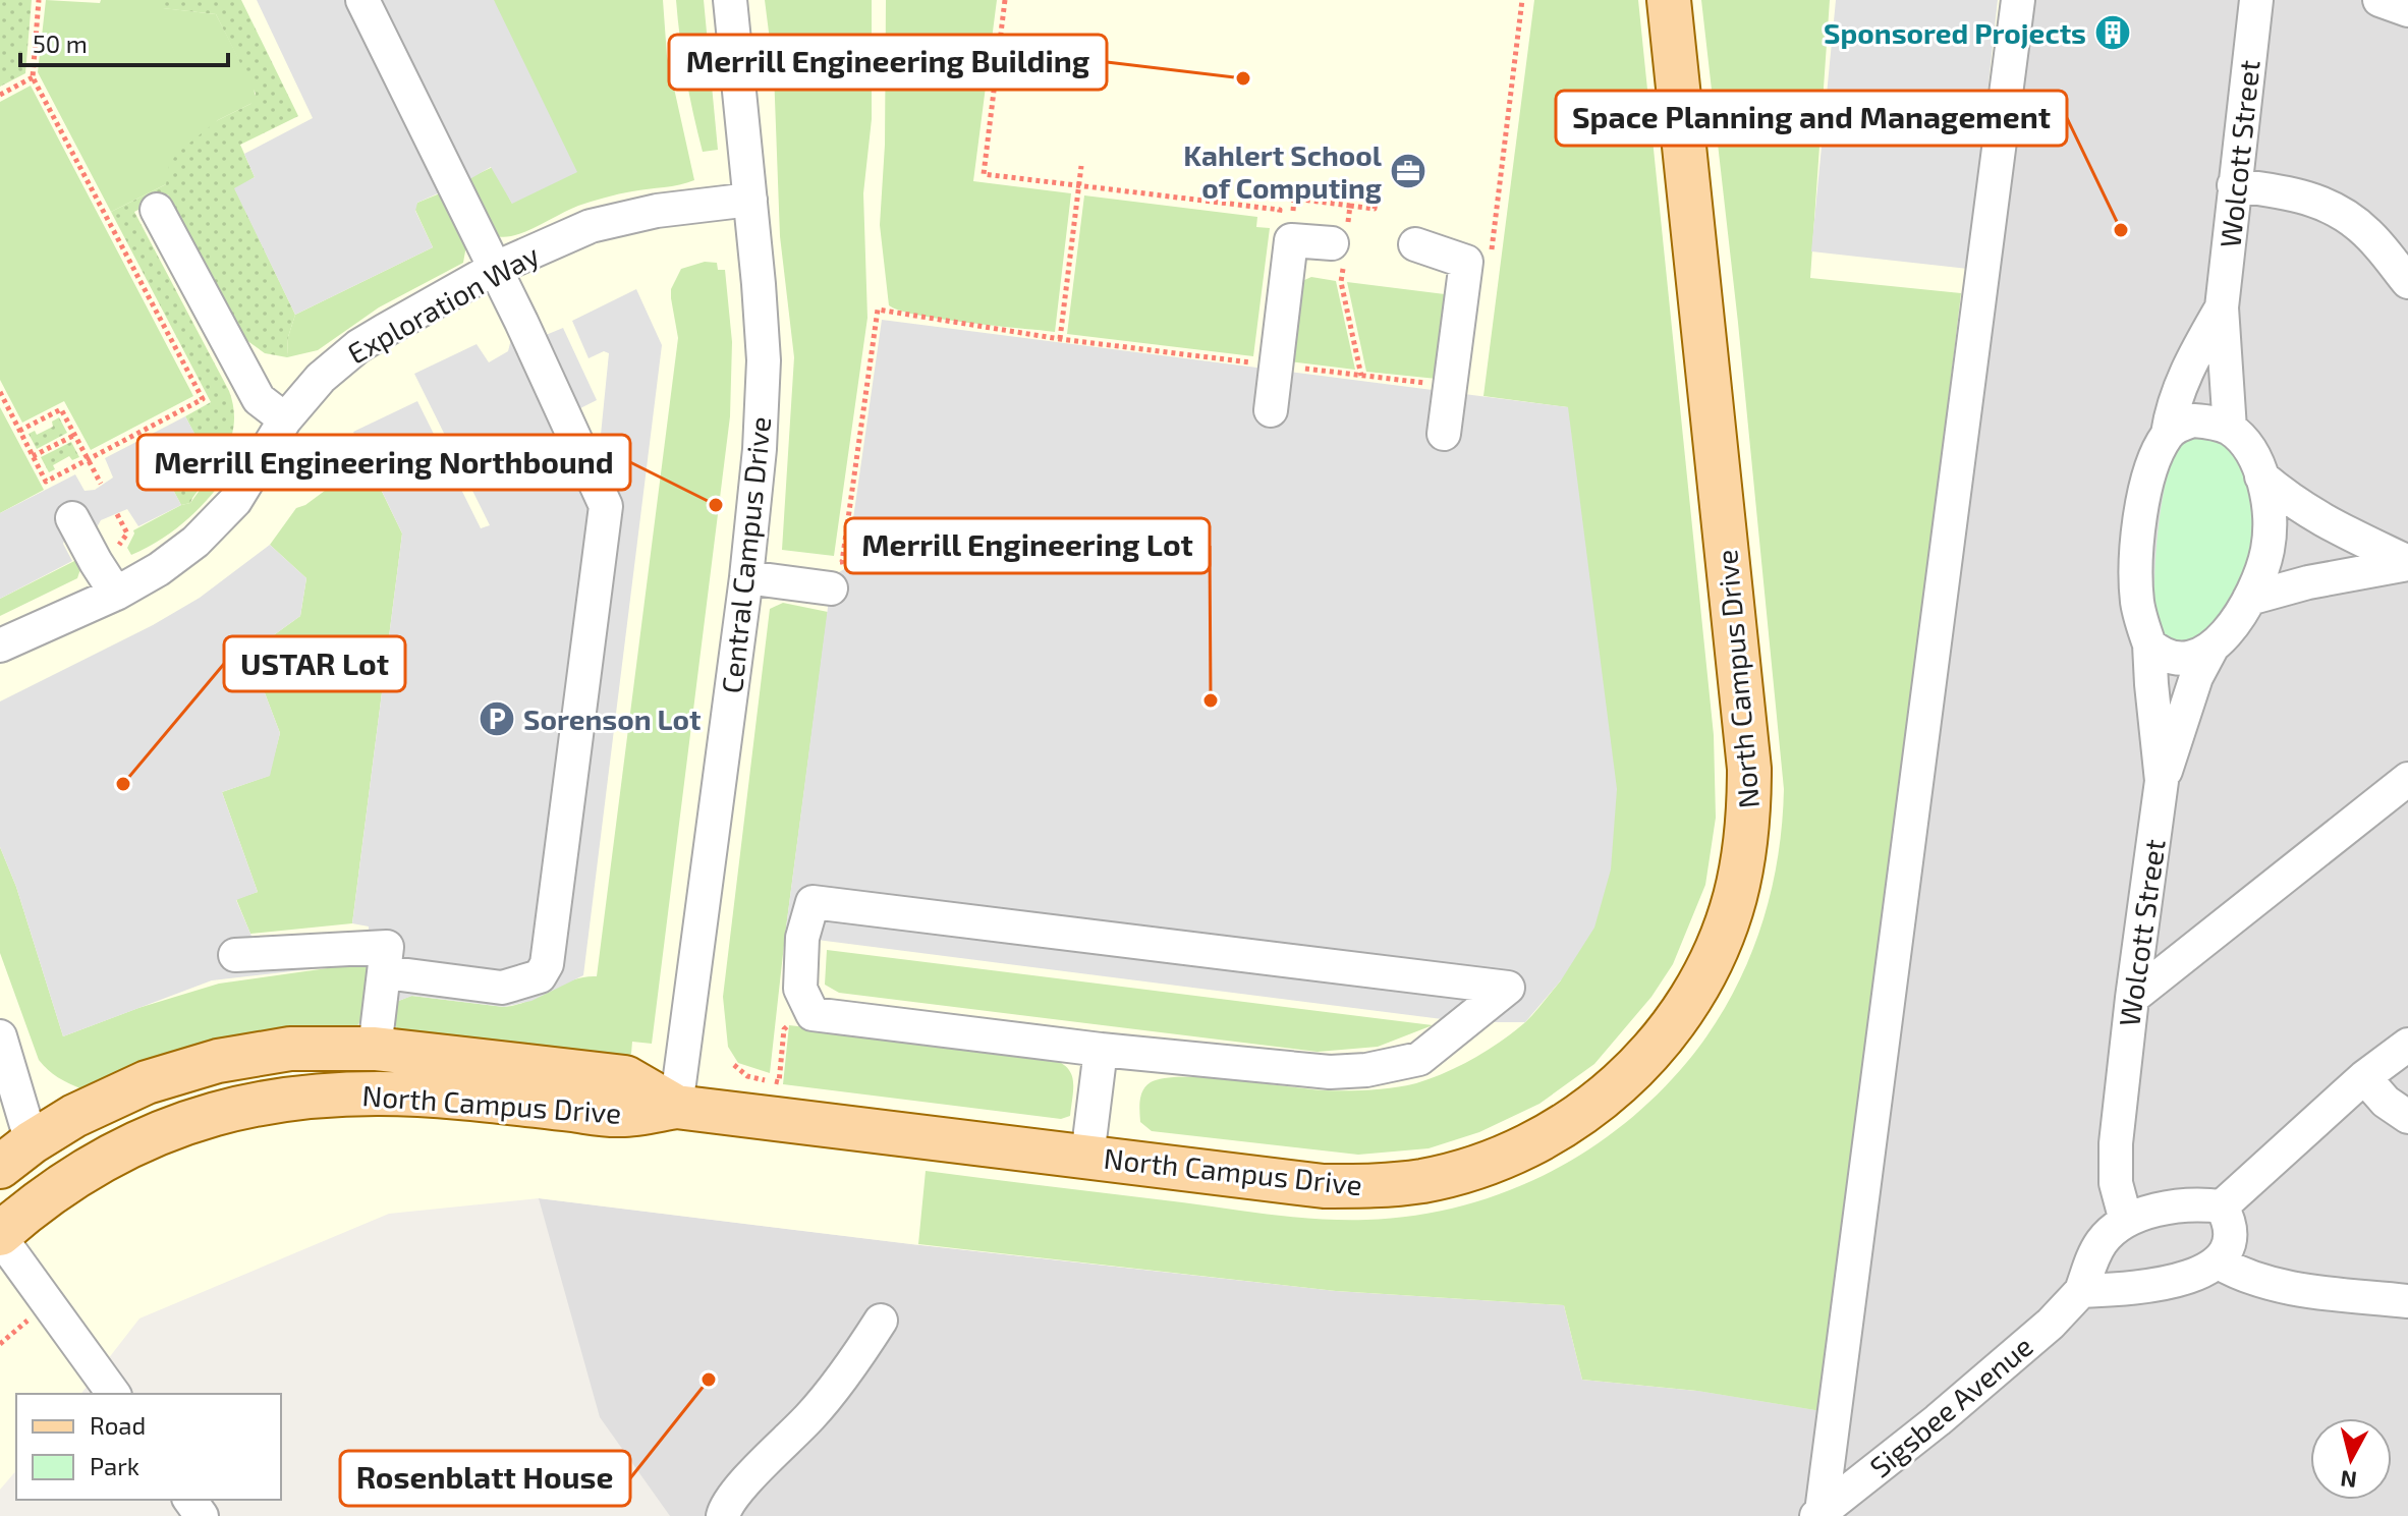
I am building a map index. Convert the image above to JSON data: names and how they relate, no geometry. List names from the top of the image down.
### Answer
{
  "streets": {
    "main road": ["North Campus Drive"],
    "street": [
      "Wolcott Street",
      "Exploration Way",
      "Central Campus Drive",
      "Sigsbee Avenue"
    ]
  },
  "crossings": [
    ["Wolcott Street", "Sigsbee Avenue"],
    ["Exploration Way", "Central Campus Drive"],
    ["Central Campus Drive", "North Campus Drive"]
  ],
  "places": {
    "building": ["Sponsored Projects"],
    "other": [
      "Merrill Engineering Building",
      "Space Planning and Management",
      "Merrill Engineering Northbound",
      "Merrill Engineering Lot",
      "USTAR Lot",
      "Rosenblatt House"
    ],
    "office": ["Kahlert School of Computing"],
    "parking": ["Sorenson Lot"]
  },
  "legend": ["Road", "Park"],
  "scale_bar": "50 m",
  "north": "bottom"
}
